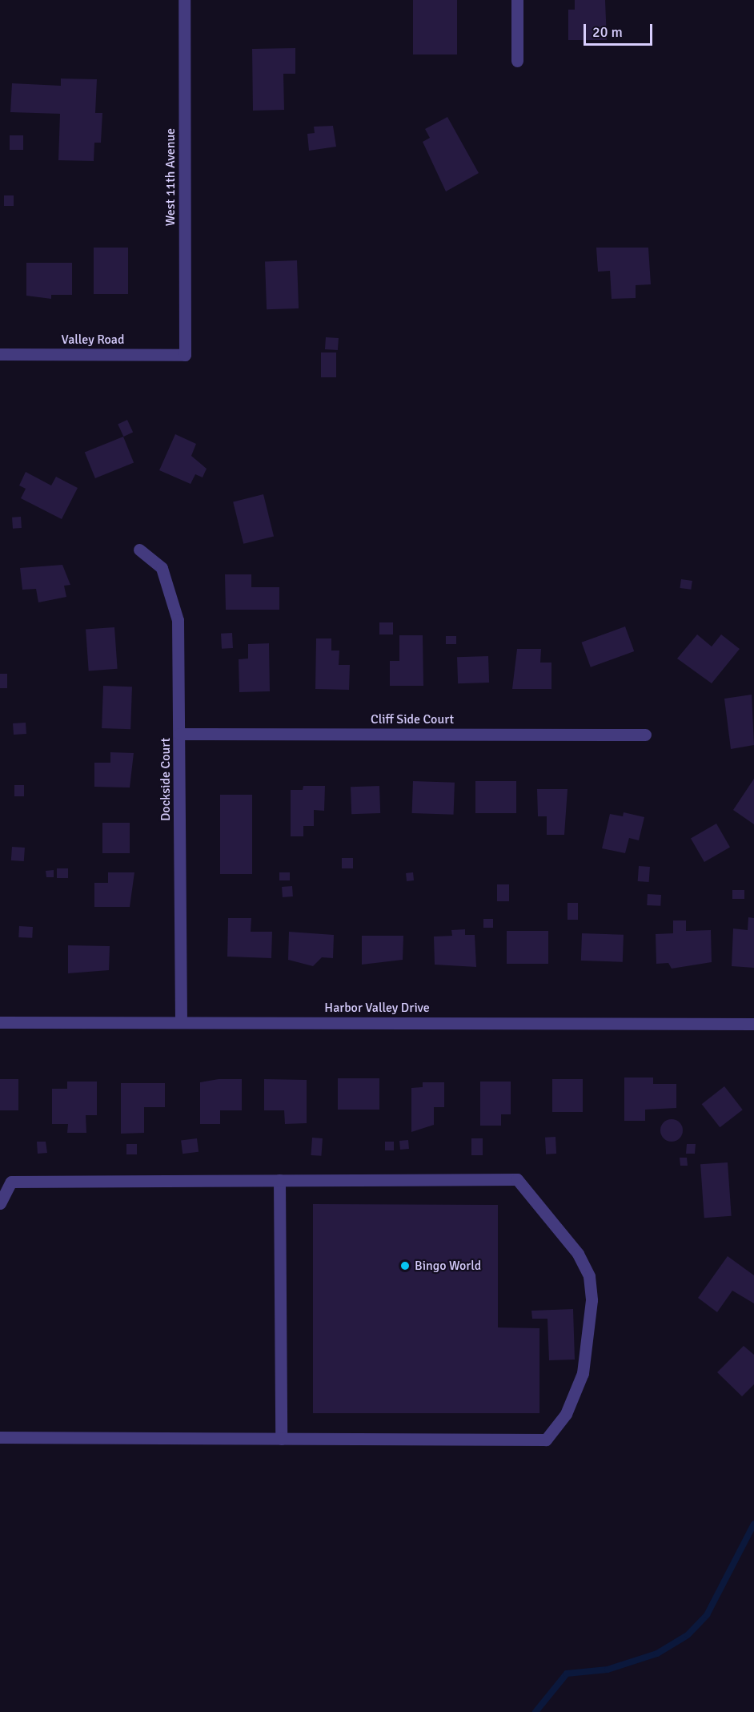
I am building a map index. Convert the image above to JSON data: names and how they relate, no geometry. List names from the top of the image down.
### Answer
{
  "streets": {
    "street": [
      "West 11th Avenue",
      "Valley Road",
      "Cliff Side Court",
      "Dockside Court",
      "Harbor Valley Drive"
    ]
  },
  "crossings": [
    ["West 11th Avenue", "Valley Road"],
    ["Cliff Side Court", "Dockside Court"],
    ["Dockside Court", "Harbor Valley Drive"]
  ],
  "places": ["Bingo World"],
  "scale_bar": "20 m"
}
